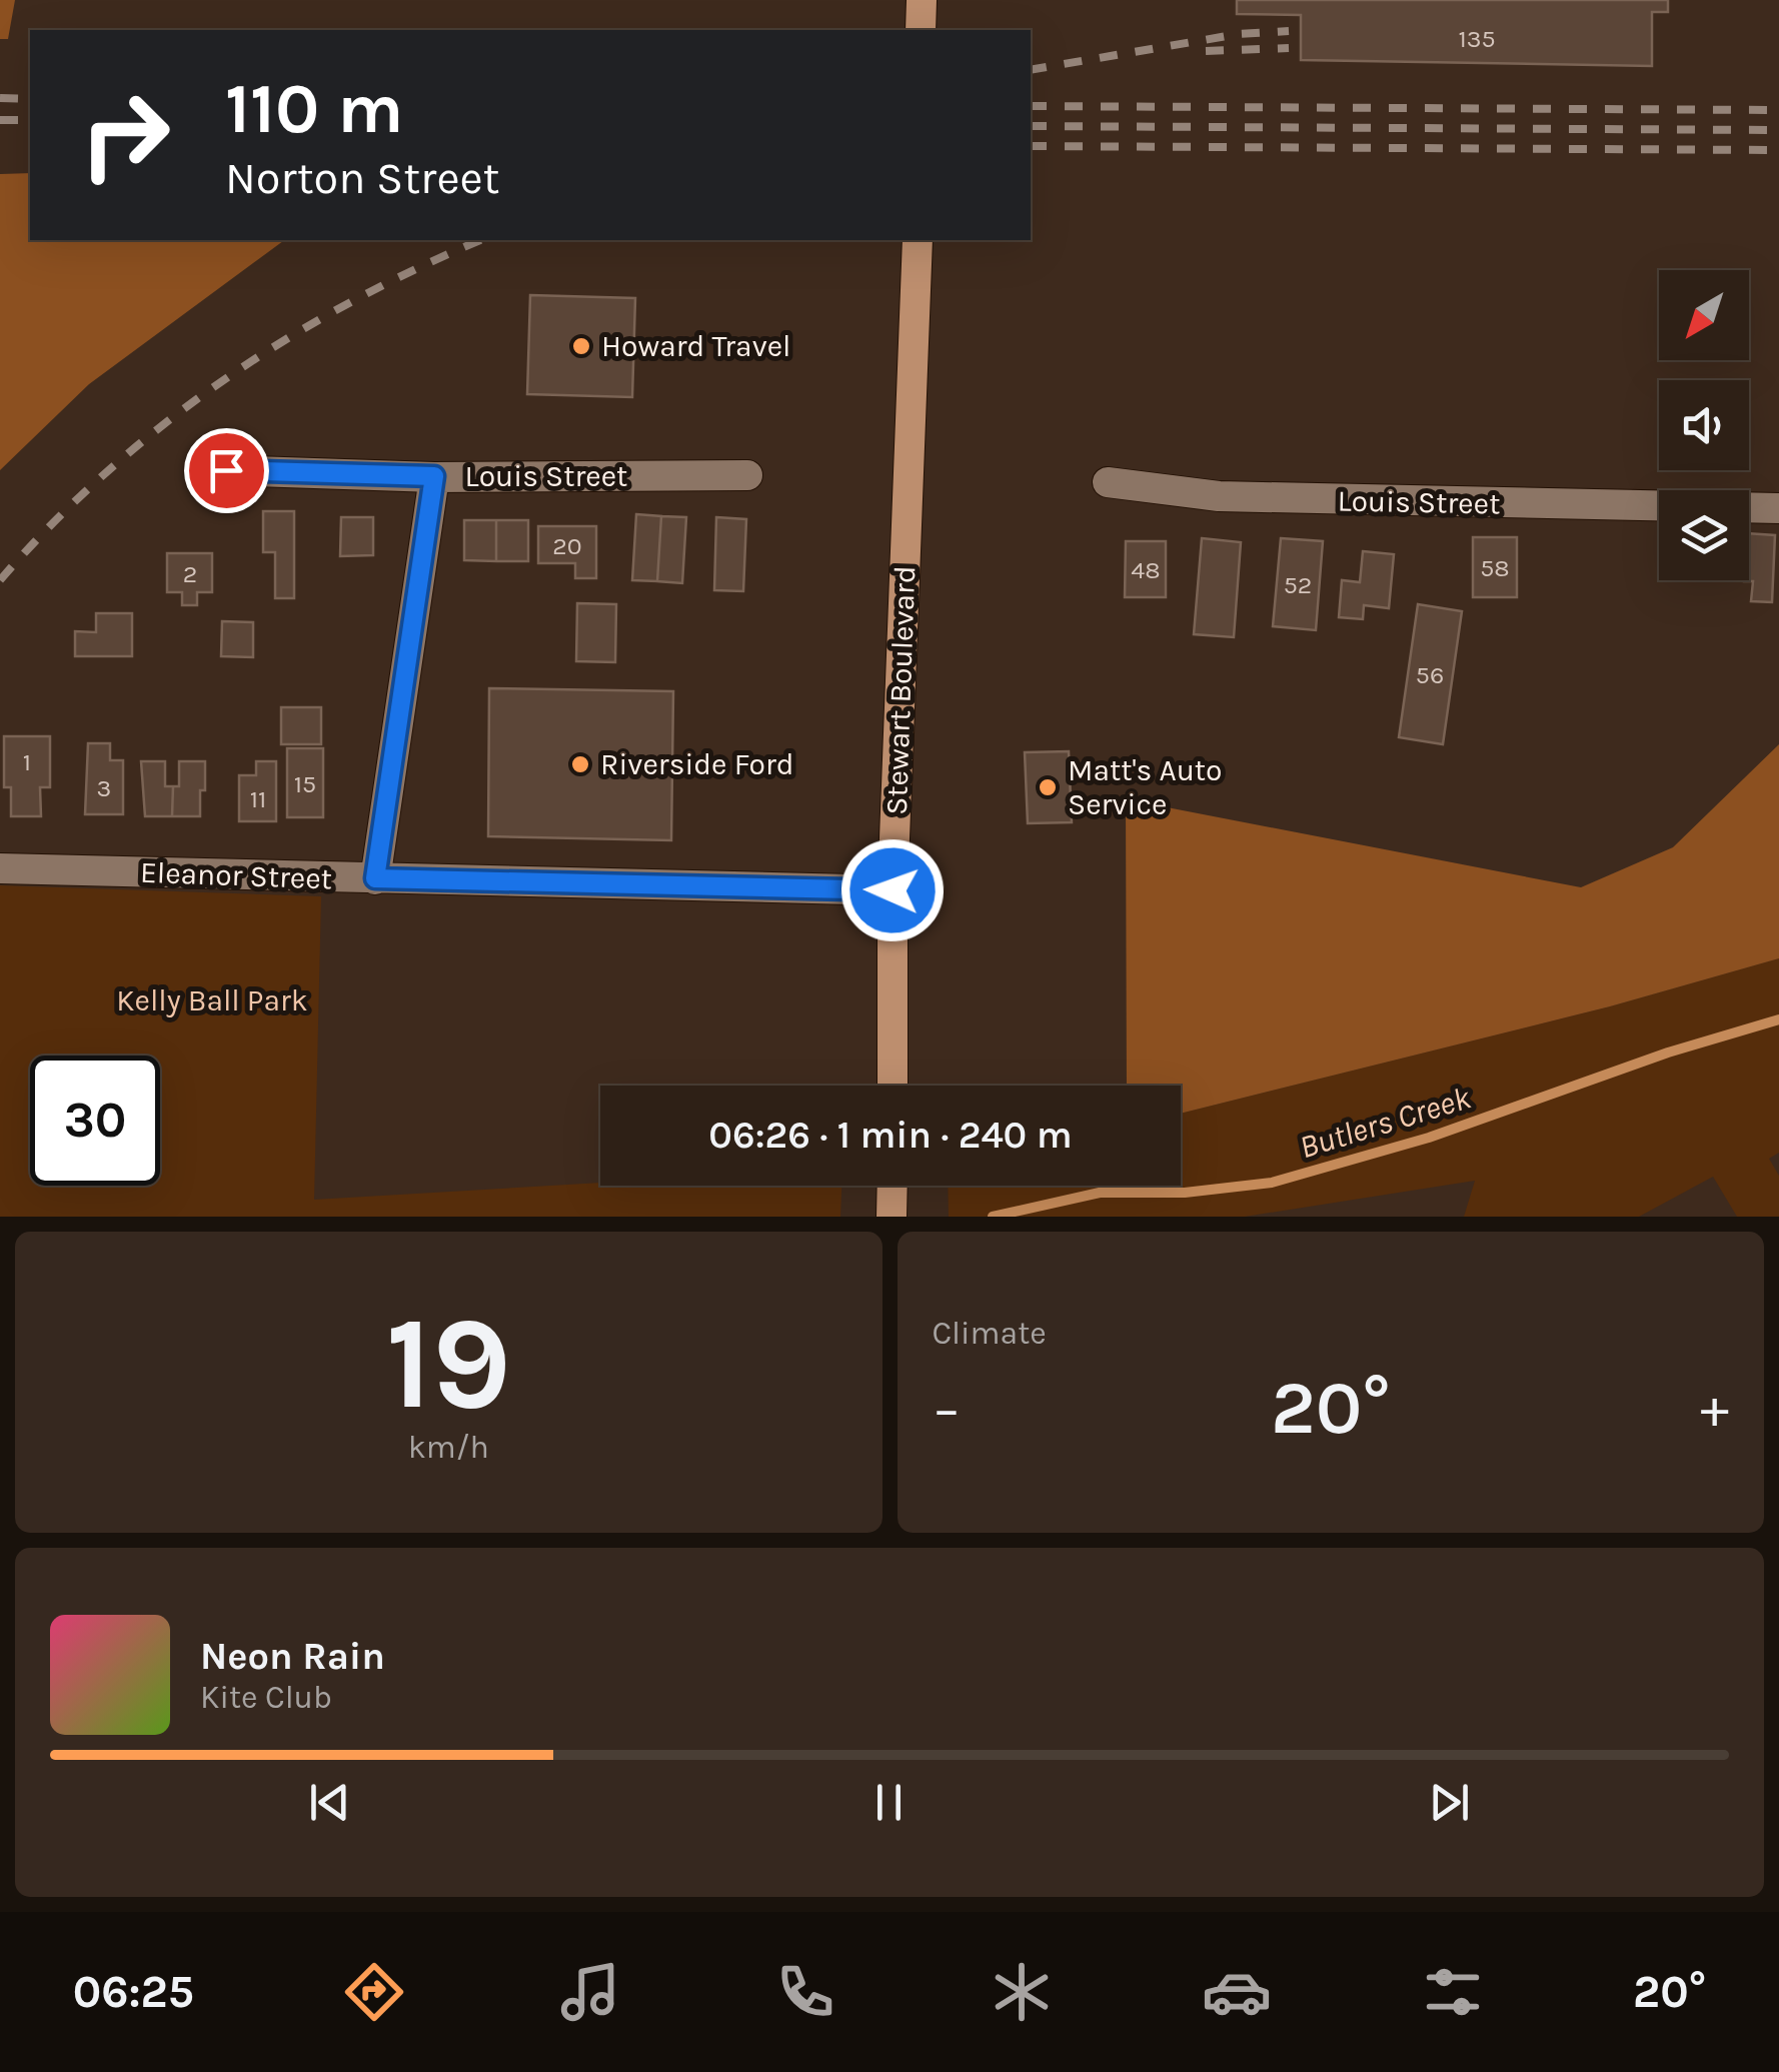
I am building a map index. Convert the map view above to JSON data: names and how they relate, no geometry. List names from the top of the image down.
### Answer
{
  "streets": {
    "main road": ["Stewart Boulevard"],
    "street": ["Louis Street", "Eleanor Street"]
  },
  "crossings": [
    ["Stewart Boulevard", "Eleanor Street"]
  ],
  "water": ["Butlers Creek"],
  "parks": ["Kelly Ball Park"],
  "places": ["Howard Travel", "Riverside Ford", "Matt's Auto Service"],
  "house_numbers": [
    "135",
    "20",
    "58",
    "48",
    "2",
    "52",
    "56",
    "1",
    "15",
    "3",
    "11"
  ],
  "north": "bottom left",
  "page": {
    "turn": ["110 m", "Norton Street"],
    "limit": "30",
    "trip": "06:26 · 1 min · 240 m",
    "tile": [
      ["19", "km/h"],
      "Climate"
    ],
    "heat": ["−", "20°", "+"],
    "song": ["Neon Rain", "Kite Club"],
    "tabs": ["06:25", "20°"]
  }
}
